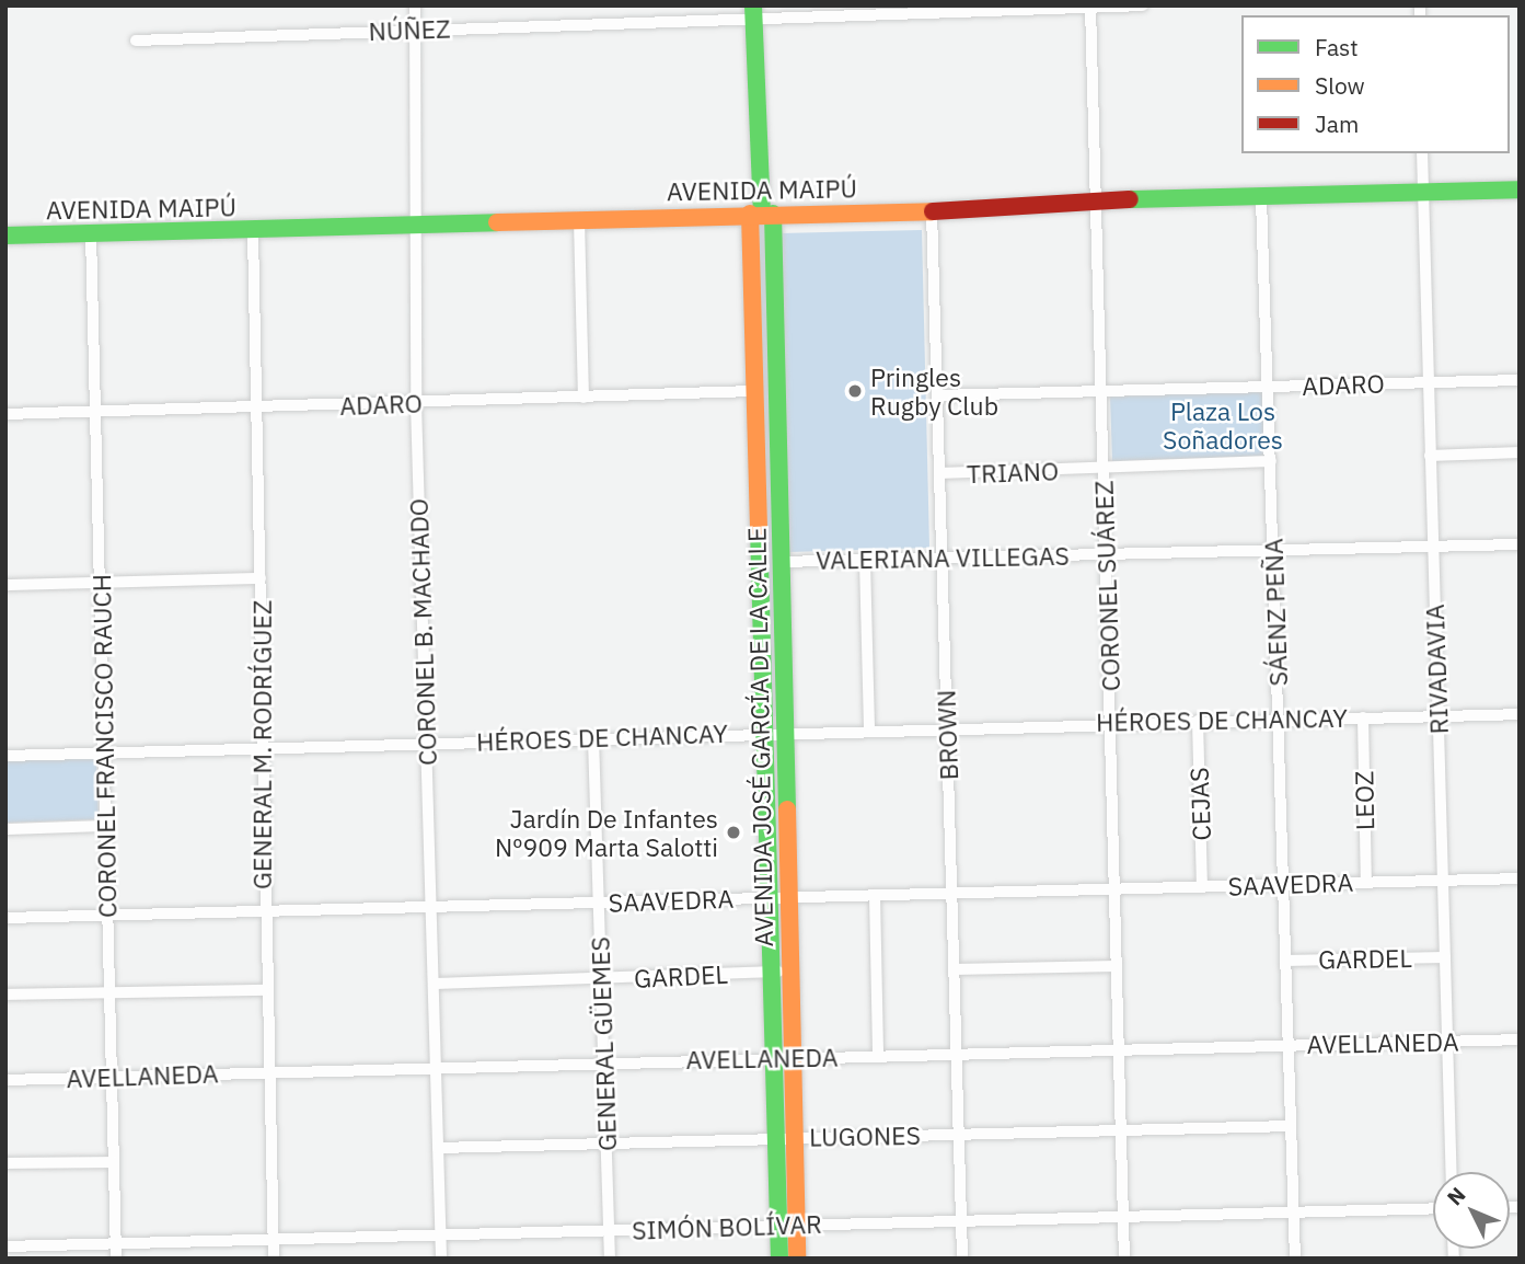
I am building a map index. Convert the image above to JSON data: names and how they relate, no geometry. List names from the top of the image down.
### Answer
{
  "streets": {
    "main road": ["AVENIDA MAIPÚ", "AVENIDA JOSÉ GARCÍA DE LA CALLE"],
    "street": [
      "NÚÑEZ",
      "ADARO",
      "TRIANO",
      "VALERIANA VILLEGAS",
      "CORONEL SUÁREZ",
      "SÁENZ PEÑA",
      "CORONEL B. MACHADO",
      "RIVADAVIA",
      "HÉROES DE CHANCAY",
      "BROWN",
      "GENERAL M. RODRÍGUEZ",
      "CORONEL FRANCISCO RAUCH",
      "LEOZ",
      "CEJAS",
      "SAAVEDRA",
      "GARDEL",
      "AVELLANEDA",
      "GENERAL GÜEMES",
      "LUGONES",
      "SIMÓN BOLÍVAR"
    ]
  },
  "crossings": [
    ["NÚÑEZ", "CORONEL SUÁREZ"],
    ["NÚÑEZ", "CORONEL B. MACHADO"],
    ["NÚÑEZ", "AVENIDA JOSÉ GARCÍA DE LA CALLE"],
    ["AVENIDA MAIPÚ", "CORONEL SUÁREZ"],
    ["AVENIDA MAIPÚ", "SÁENZ PEÑA"],
    ["AVENIDA MAIPÚ", "CORONEL B. MACHADO"],
    ["AVENIDA MAIPÚ", "RIVADAVIA"],
    ["AVENIDA MAIPÚ", "BROWN"],
    ["AVENIDA MAIPÚ", "AVENIDA JOSÉ GARCÍA DE LA CALLE"],
    ["AVENIDA MAIPÚ", "GENERAL M. RODRÍGUEZ"],
    ["AVENIDA MAIPÚ", "CORONEL FRANCISCO RAUCH"],
    ["ADARO", "CORONEL SUÁREZ"],
    ["ADARO", "SÁENZ PEÑA"],
    ["ADARO", "CORONEL B. MACHADO"],
    ["ADARO", "RIVADAVIA"],
    ["ADARO", "BROWN"],
    ["ADARO", "AVENIDA JOSÉ GARCÍA DE LA CALLE"],
    ["ADARO", "GENERAL M. RODRÍGUEZ"],
    ["ADARO", "CORONEL FRANCISCO RAUCH"],
    ["TRIANO", "CORONEL SUÁREZ"],
    ["TRIANO", "SÁENZ PEÑA"],
    ["TRIANO", "BROWN"],
    ["VALERIANA VILLEGAS", "CORONEL SUÁREZ"],
    ["VALERIANA VILLEGAS", "SÁENZ PEÑA"],
    ["VALERIANA VILLEGAS", "RIVADAVIA"],
    ["VALERIANA VILLEGAS", "BROWN"],
    ["VALERIANA VILLEGAS", "AVENIDA JOSÉ GARCÍA DE LA CALLE"],
    ["CORONEL SUÁREZ", "HÉROES DE CHANCAY"],
    ["CORONEL SUÁREZ", "SAAVEDRA"],
    ["CORONEL SUÁREZ", "AVELLANEDA"],
    ["CORONEL SUÁREZ", "LUGONES"],
    ["CORONEL SUÁREZ", "SIMÓN BOLÍVAR"],
    ["SÁENZ PEÑA", "HÉROES DE CHANCAY"],
    ["SÁENZ PEÑA", "SAAVEDRA"],
    ["SÁENZ PEÑA", "GARDEL"],
    ["SÁENZ PEÑA", "AVELLANEDA"],
    ["SÁENZ PEÑA", "LUGONES"],
    ["SÁENZ PEÑA", "SIMÓN BOLÍVAR"],
    ["CORONEL B. MACHADO", "HÉROES DE CHANCAY"],
    ["CORONEL B. MACHADO", "SAAVEDRA"],
    ["CORONEL B. MACHADO", "GARDEL"],
    ["CORONEL B. MACHADO", "AVELLANEDA"],
    ["CORONEL B. MACHADO", "LUGONES"],
    ["CORONEL B. MACHADO", "SIMÓN BOLÍVAR"],
    ["RIVADAVIA", "HÉROES DE CHANCAY"],
    ["RIVADAVIA", "SAAVEDRA"],
    ["RIVADAVIA", "GARDEL"],
    ["RIVADAVIA", "AVELLANEDA"],
    ["HÉROES DE CHANCAY", "BROWN"],
    ["HÉROES DE CHANCAY", "AVENIDA JOSÉ GARCÍA DE LA CALLE"],
    ["HÉROES DE CHANCAY", "GENERAL M. RODRÍGUEZ"],
    ["HÉROES DE CHANCAY", "CORONEL FRANCISCO RAUCH"],
    ["HÉROES DE CHANCAY", "LEOZ"],
    ["HÉROES DE CHANCAY", "CEJAS"],
    ["HÉROES DE CHANCAY", "GENERAL GÜEMES"],
    ["BROWN", "SAAVEDRA"],
    ["BROWN", "AVELLANEDA"],
    ["BROWN", "LUGONES"],
    ["BROWN", "SIMÓN BOLÍVAR"],
    ["AVENIDA JOSÉ GARCÍA DE LA CALLE", "SAAVEDRA"],
    ["AVENIDA JOSÉ GARCÍA DE LA CALLE", "GARDEL"],
    ["AVENIDA JOSÉ GARCÍA DE LA CALLE", "AVELLANEDA"],
    ["AVENIDA JOSÉ GARCÍA DE LA CALLE", "LUGONES"],
    ["AVENIDA JOSÉ GARCÍA DE LA CALLE", "SIMÓN BOLÍVAR"],
    ["GENERAL M. RODRÍGUEZ", "SAAVEDRA"],
    ["GENERAL M. RODRÍGUEZ", "AVELLANEDA"],
    ["GENERAL M. RODRÍGUEZ", "SIMÓN BOLÍVAR"],
    ["CORONEL FRANCISCO RAUCH", "SAAVEDRA"],
    ["CORONEL FRANCISCO RAUCH", "AVELLANEDA"],
    ["CORONEL FRANCISCO RAUCH", "SIMÓN BOLÍVAR"],
    ["LEOZ", "SAAVEDRA"],
    ["CEJAS", "SAAVEDRA"],
    ["SAAVEDRA", "GENERAL GÜEMES"],
    ["GARDEL", "GENERAL GÜEMES"],
    ["AVELLANEDA", "GENERAL GÜEMES"],
    ["GENERAL GÜEMES", "LUGONES"],
    ["GENERAL GÜEMES", "SIMÓN BOLÍVAR"]
  ],
  "parks": ["Plaza Los Soñadores"],
  "places": ["Pringles Rugby Club", "Jardín De Infantes Nº909 Marta Salotti"],
  "legend": ["Fast", "Slow", "Jam"],
  "north": "top left"
}
